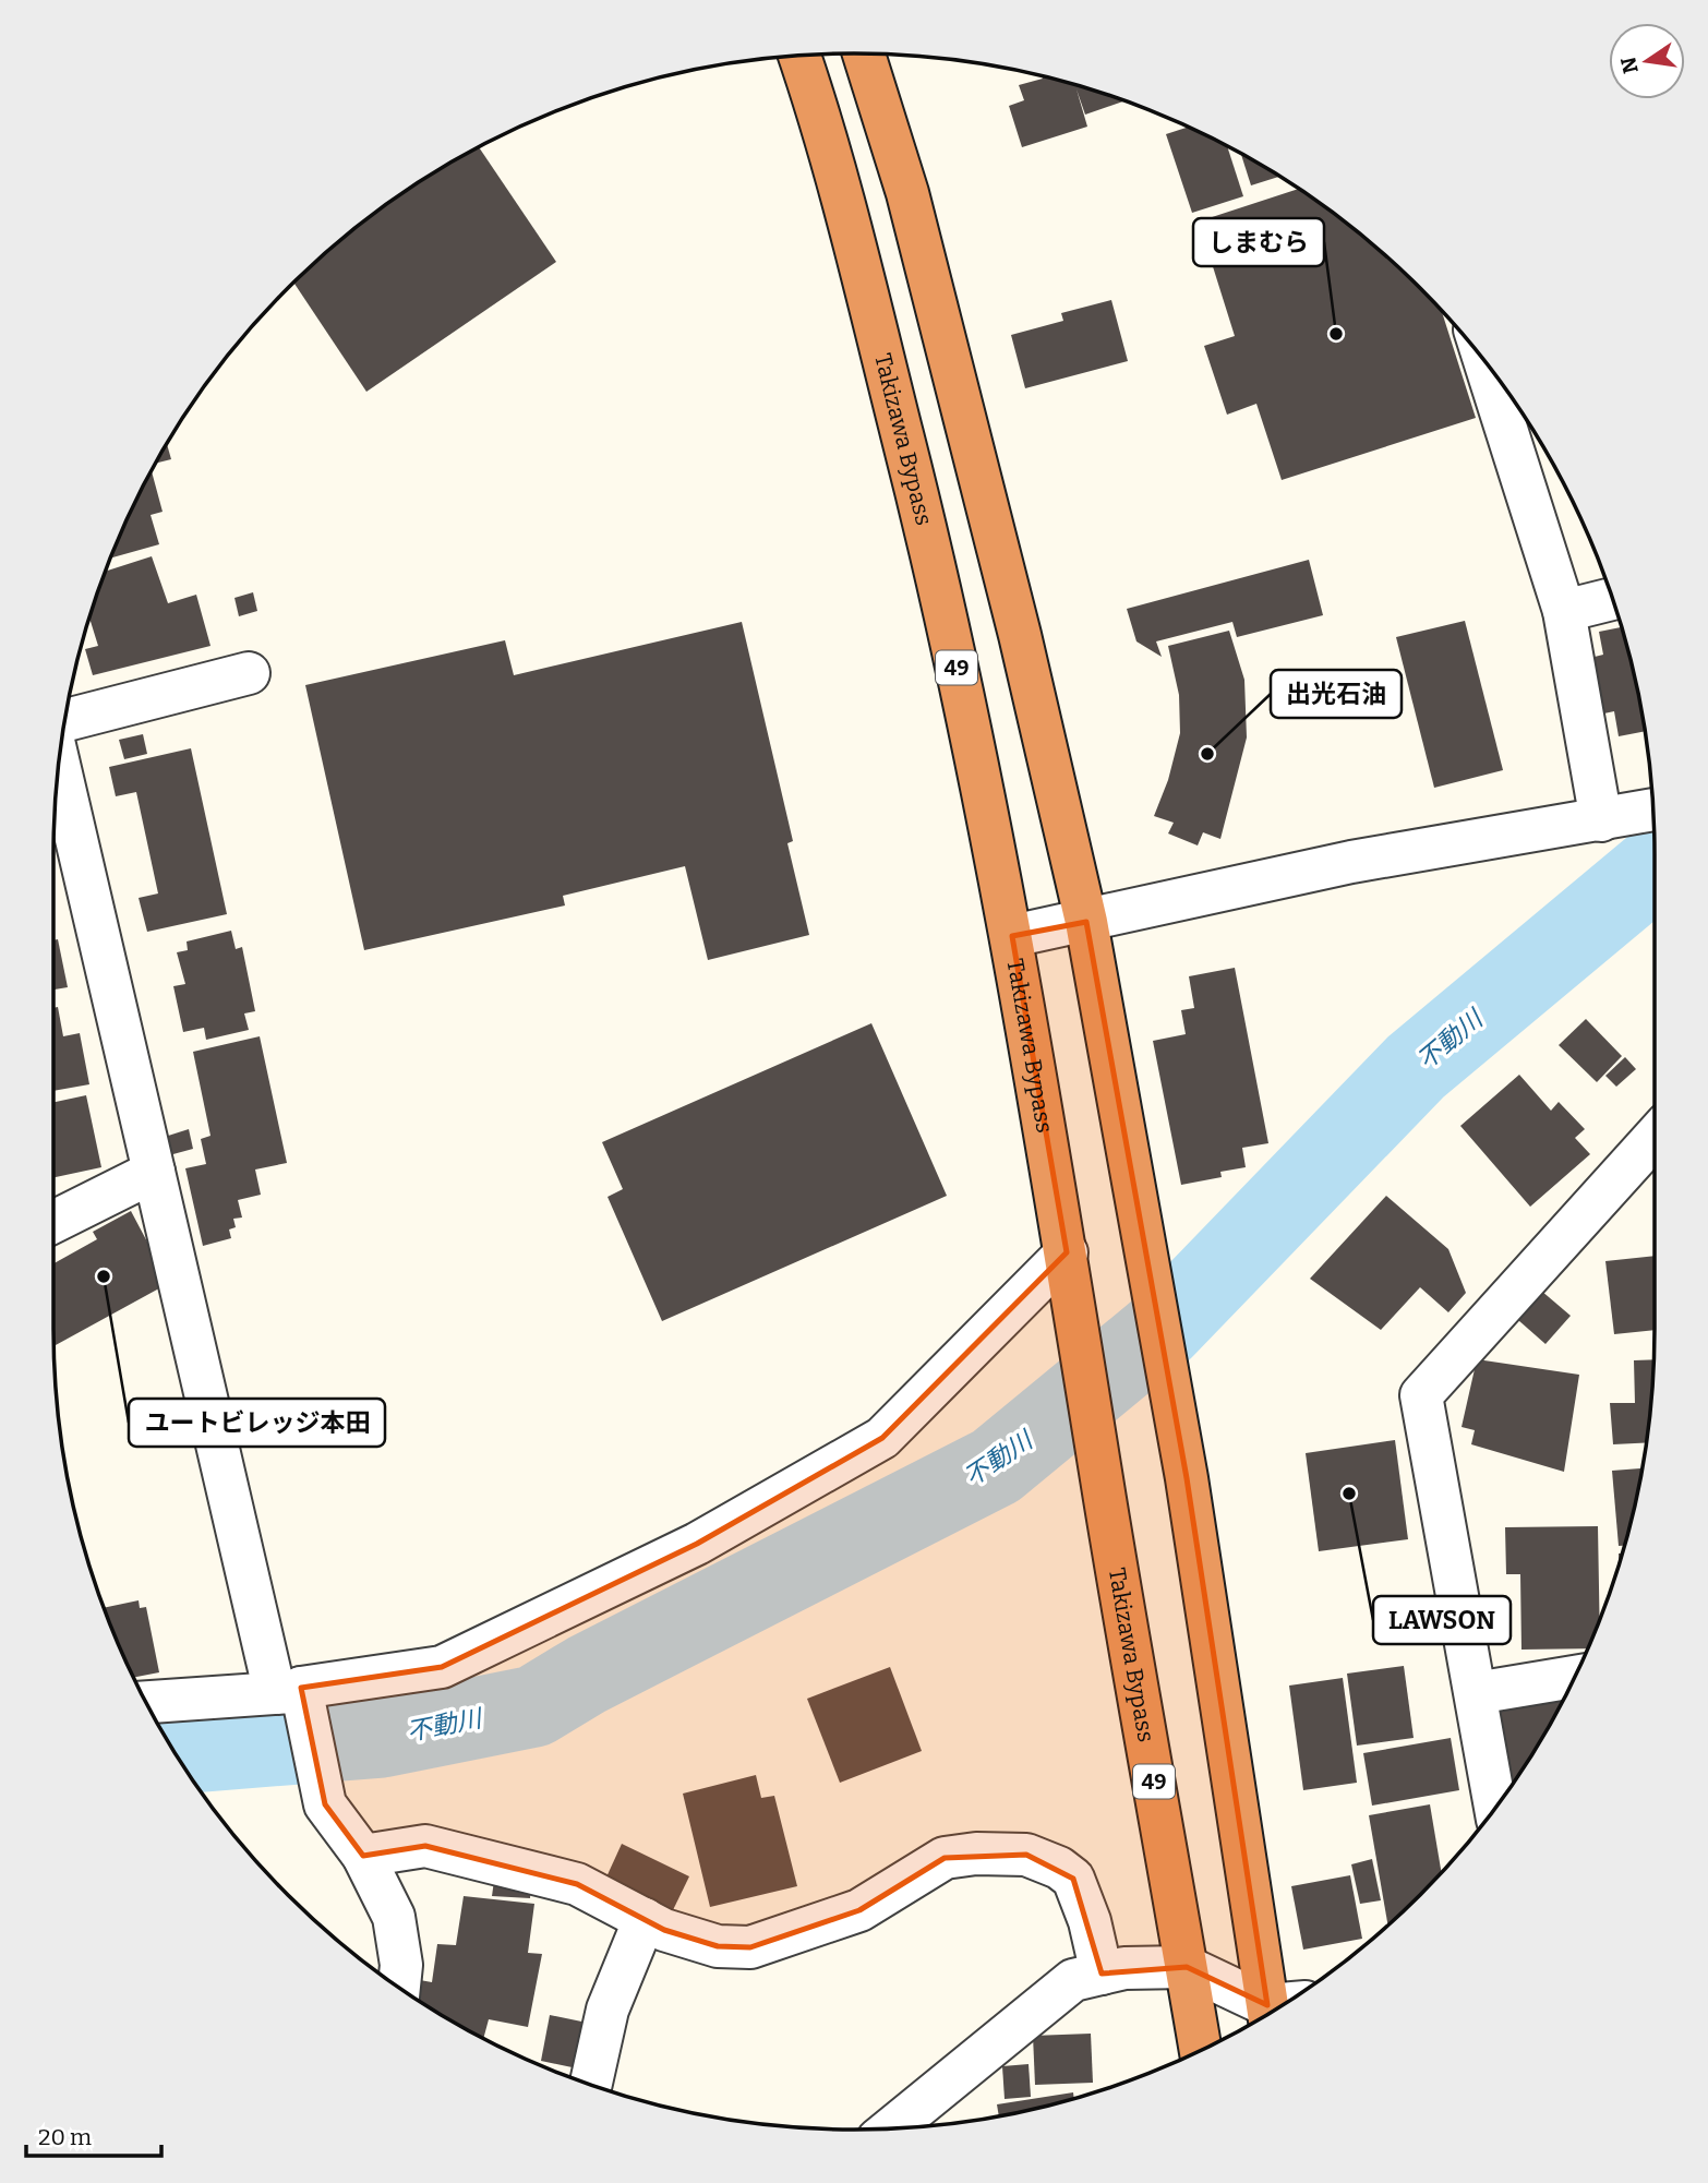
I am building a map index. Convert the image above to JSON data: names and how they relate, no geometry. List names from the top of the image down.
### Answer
{
  "streets": {
    "highway": ["Takizawa Bypass", "49"]
  },
  "water": ["不動川"],
  "places": [
    "しまむら",
    "出光石油",
    "ユートビレッジ本田",
    "LAWSON"
  ],
  "scale_bar": "20 m",
  "north": "left"
}
